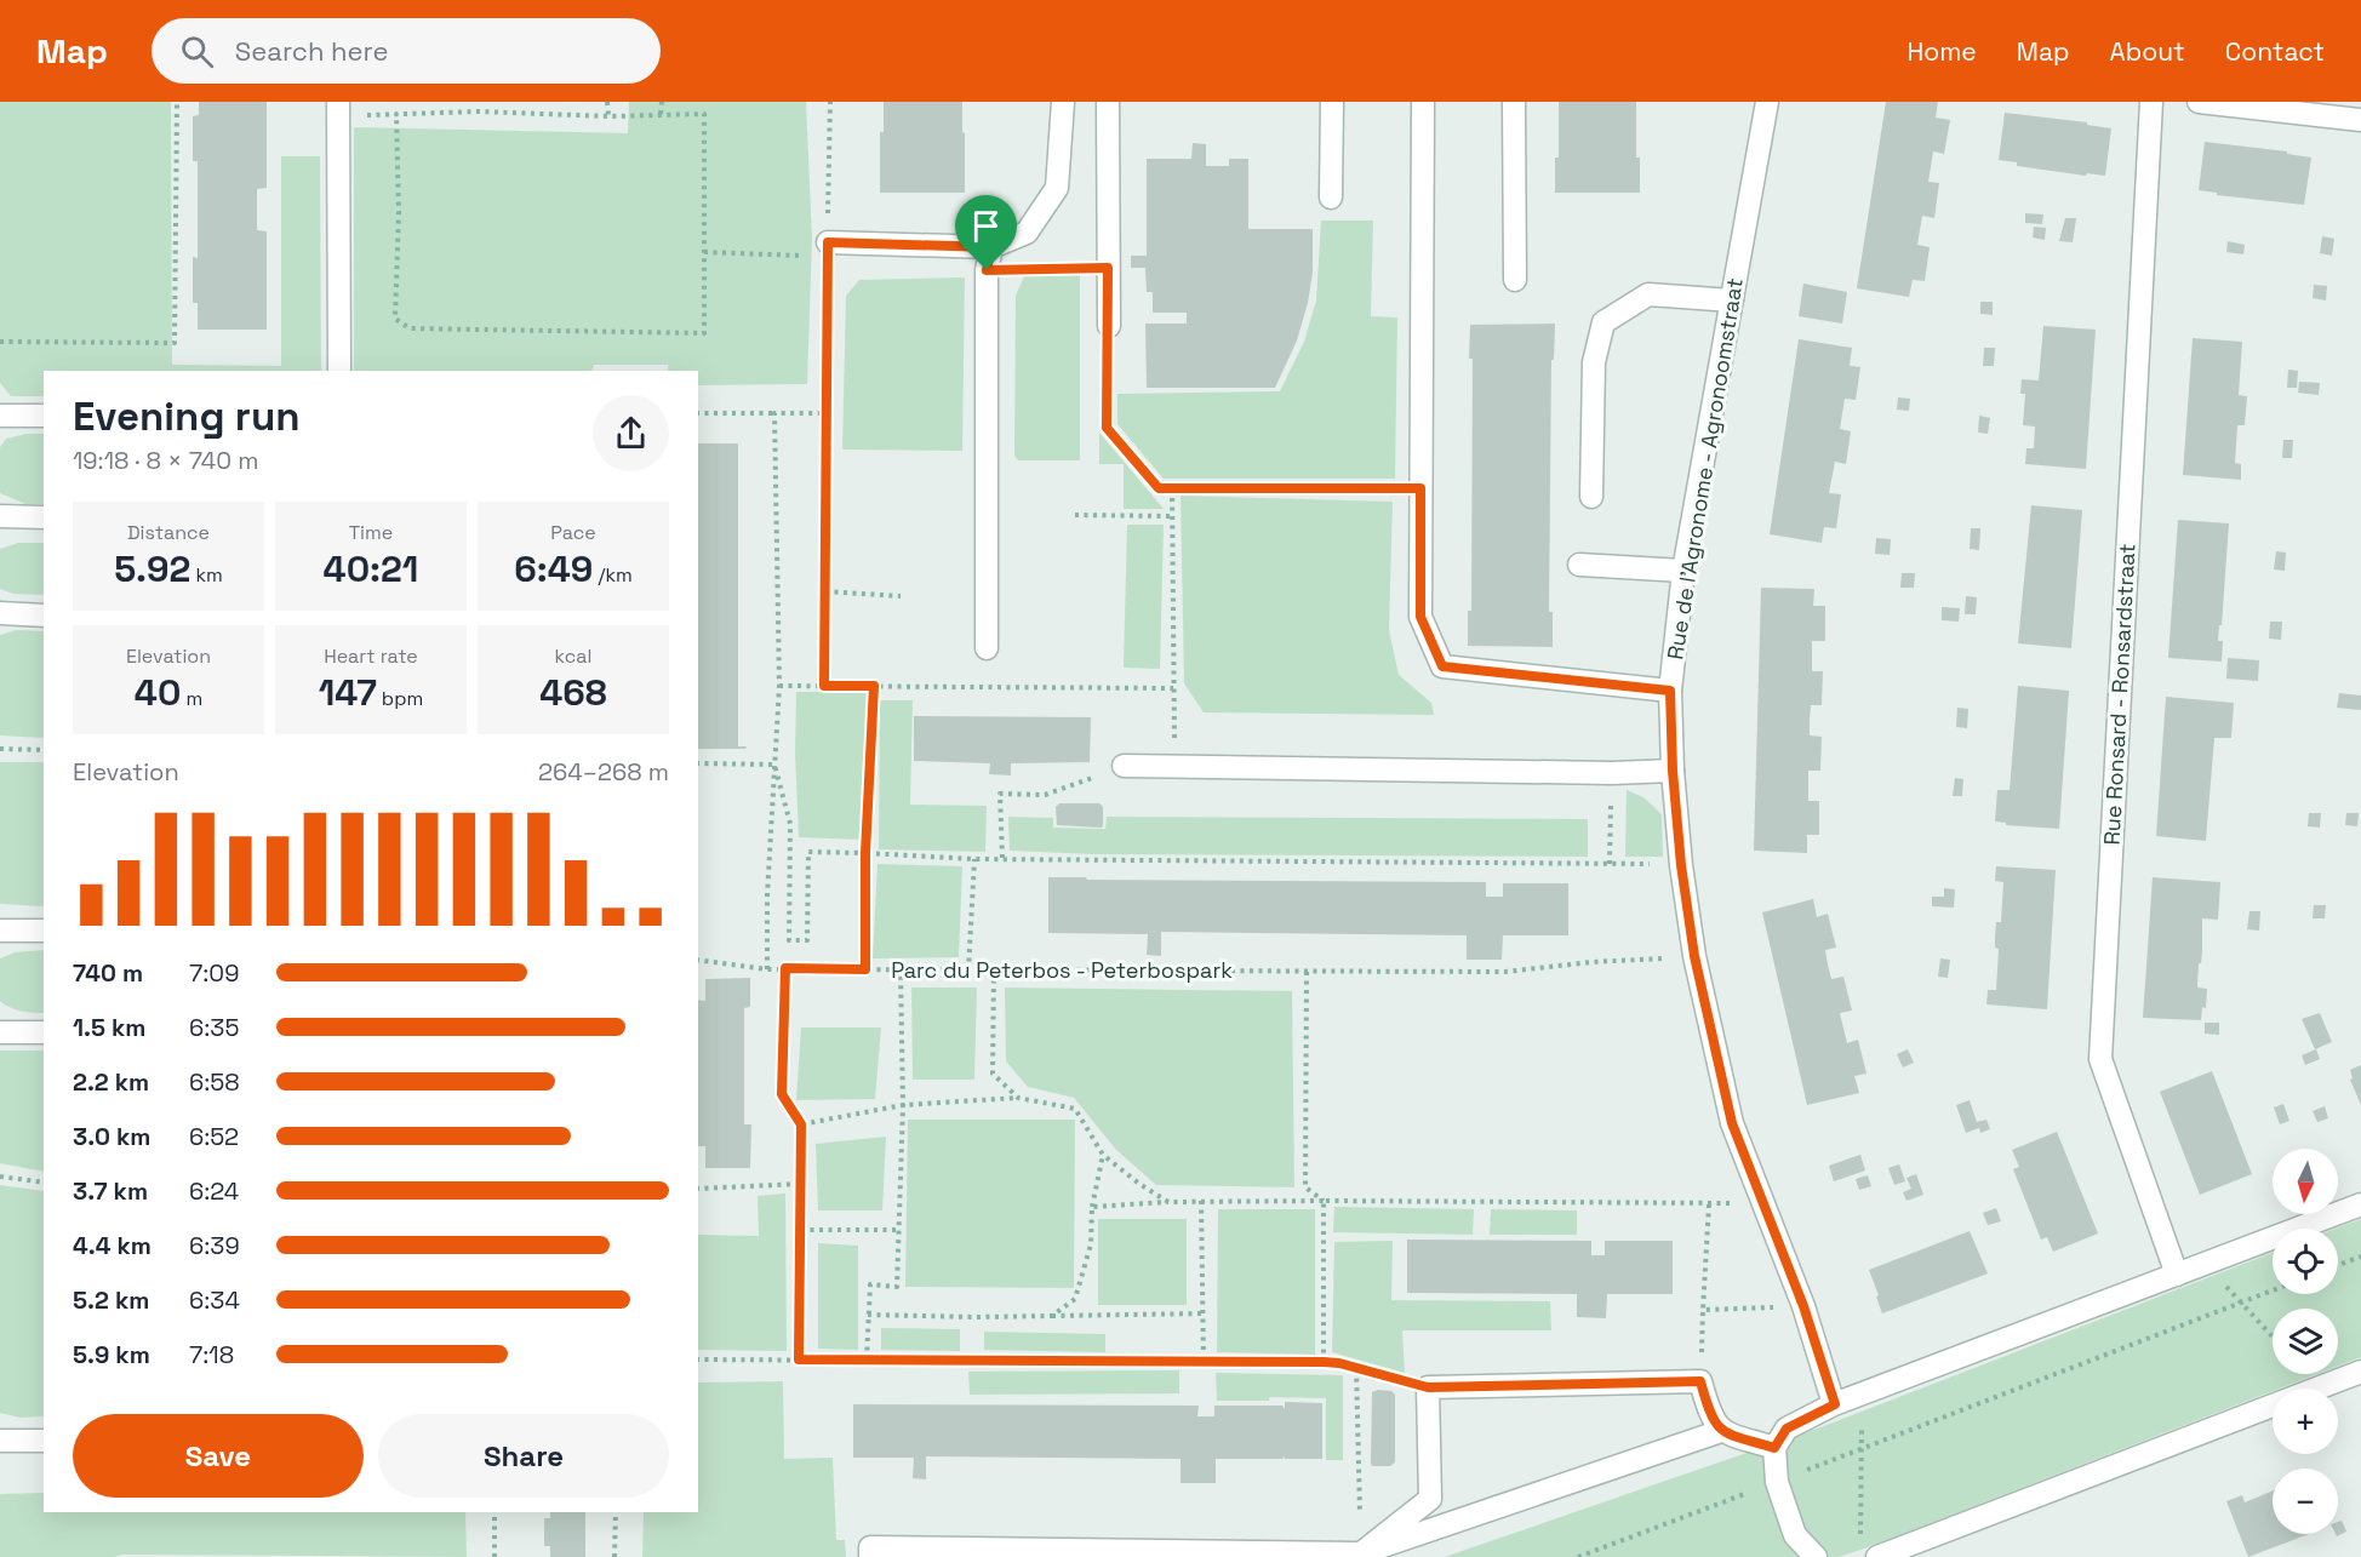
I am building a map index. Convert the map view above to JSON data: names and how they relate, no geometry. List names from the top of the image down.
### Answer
{
  "streets": {
    "street": ["Rue de l'Agronome - Agronoomstraat", "Rue Ronsard - Ronsardstraat"],
    "path": ["Parc du Peterbos - Peterbospark"]
  },
  "crossings": [
    ["Rue de l'Agronome - Agronoomstraat", "Parc du Peterbos - Peterbospark"]
  ],
  "north": "bottom",
  "page": {
    "header": "Map",
    "search": "Search here",
    "nav": [
      "Home",
      "Map",
      "About",
      "Contact"
    ],
    "heading": ["Evening run", "19:18 · 8 × 740 m"],
    "stats": [
      ["Distance", "5.92 km"],
      ["Time", "40:21"],
      ["Pace", "6:49 /km"],
      ["Elevation", "40 m"],
      ["Heart rate", "147 bpm"],
      ["kcal", "468"]
    ],
    "chart": ["Elevation", "264–268 m"],
    "list": [
      {
        "name": "740 m",
        "note": "7:09"
      },
      {
        "name": "1.5 km",
        "note": "6:35"
      },
      {
        "name": "2.2 km",
        "note": "6:58"
      },
      {
        "name": "3.0 km",
        "note": "6:52"
      },
      {
        "name": "3.7 km",
        "note": "6:24"
      },
      {
        "name": "4.4 km",
        "note": "6:39"
      },
      {
        "name": "5.2 km",
        "note": "6:34"
      },
      {
        "name": "5.9 km",
        "note": "7:18"
      }
    ],
    "map_buttons": ["+", "−"],
    "buttons": ["Save", "Share"]
  }
}
